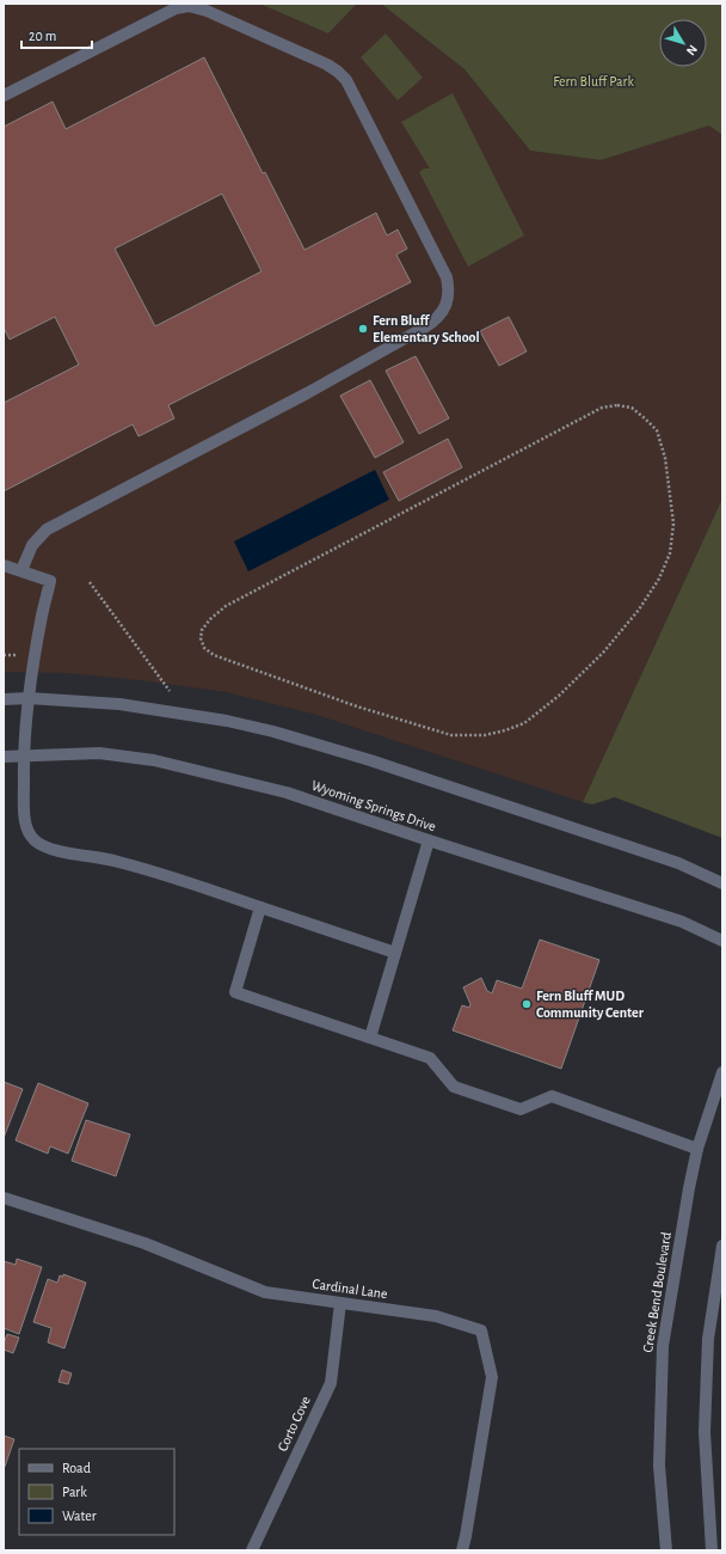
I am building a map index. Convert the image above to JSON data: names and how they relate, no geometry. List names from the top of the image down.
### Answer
{
  "streets": {
    "street": [
      "Wyoming Springs Drive",
      "Cardinal Lane",
      "Creek Bend Boulevard",
      "Corto Cove"
    ]
  },
  "crossings": [
    ["Cardinal Lane", "Corto Cove"]
  ],
  "parks": ["Fern Bluff Park"],
  "places": ["Fern Bluff Elementary School", "Fern Bluff MUD Community Center"],
  "legend": ["Road", "Park", "Water"],
  "scale_bar": "20 m",
  "north": "bottom right"
}
